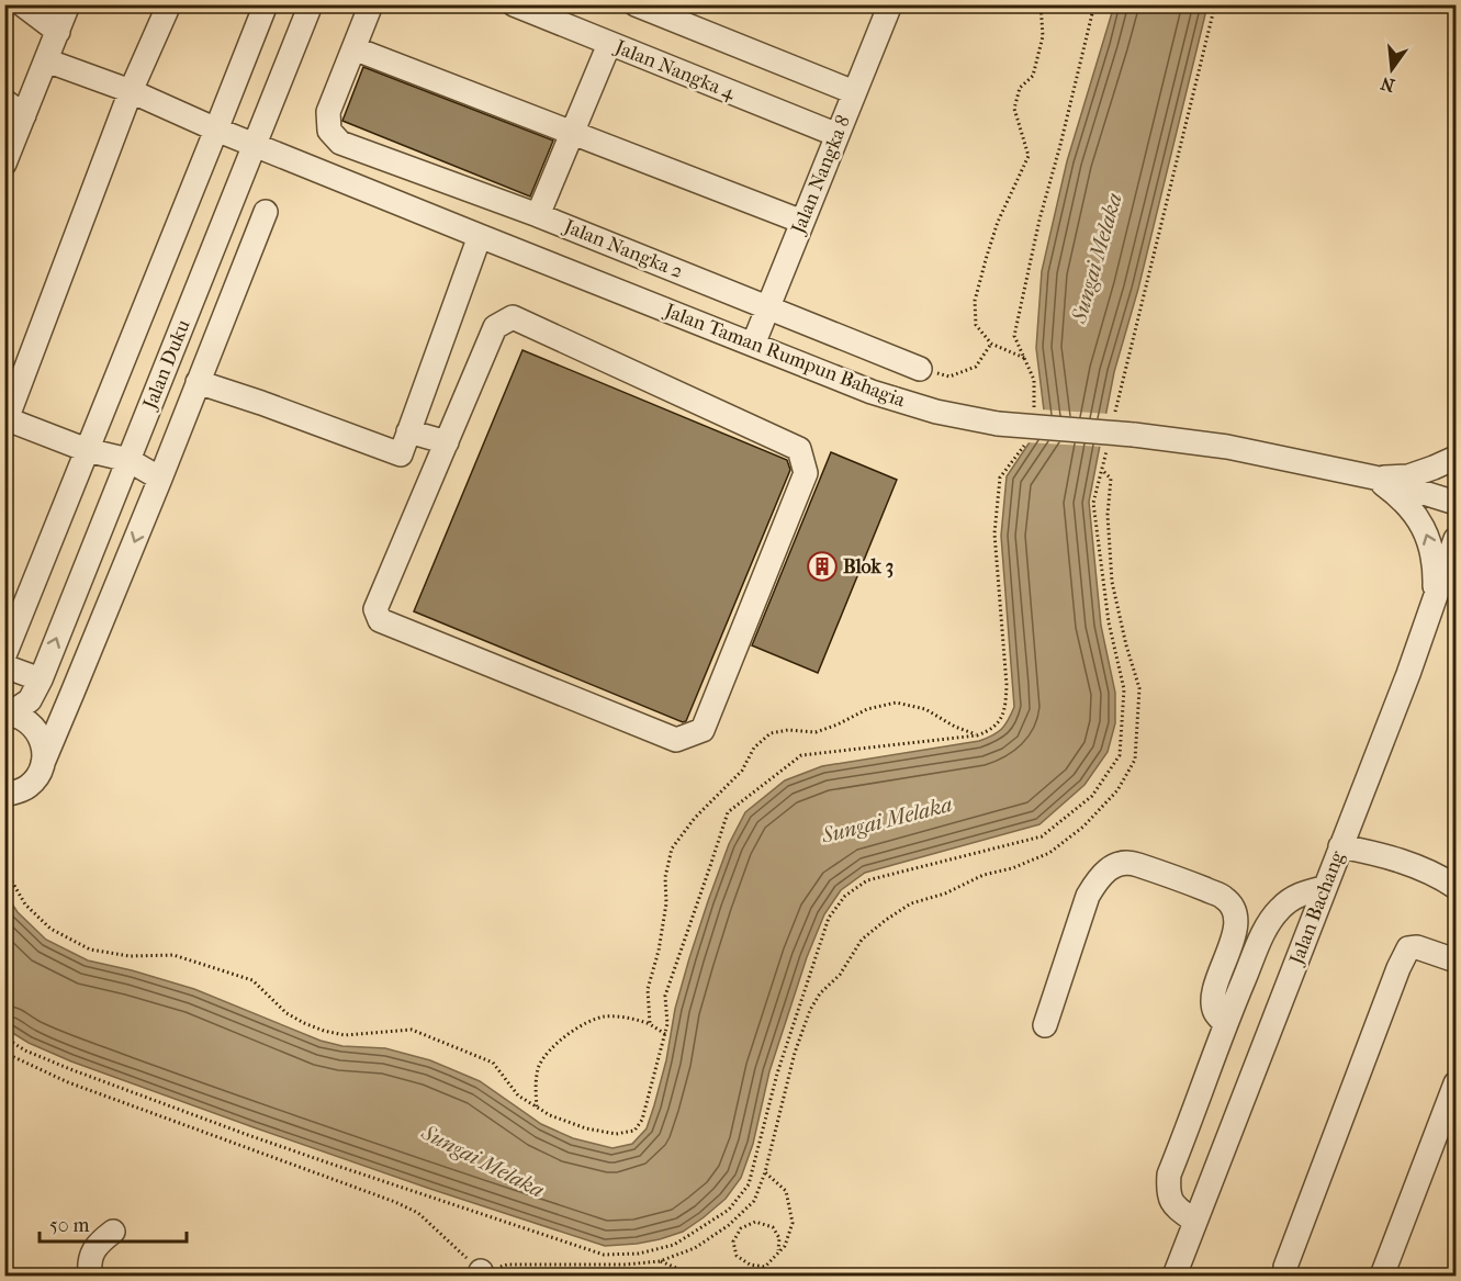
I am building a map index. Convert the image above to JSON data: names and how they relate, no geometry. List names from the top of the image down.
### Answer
{
  "streets": {
    "street": [
      "Jalan Nangka 4",
      "Jalan Nangka 8",
      "Jalan Nangka 2",
      "Jalan Taman Rumpun Bahagia",
      "Jalan Duku",
      "Jalan Bachang"
    ]
  },
  "crossings": [
    ["Jalan Nangka 4", "Jalan Nangka 8"],
    ["Jalan Nangka 8", "Jalan Nangka 2"],
    ["Jalan Nangka 8", "Jalan Taman Rumpun Bahagia"],
    ["Jalan Taman Rumpun Bahagia", "Jalan Duku"]
  ],
  "water": ["Sungai Melaka"],
  "places": {
    "building": ["Blok 3"]
  },
  "scale_bar": "50 m",
  "north": "bottom"
}
